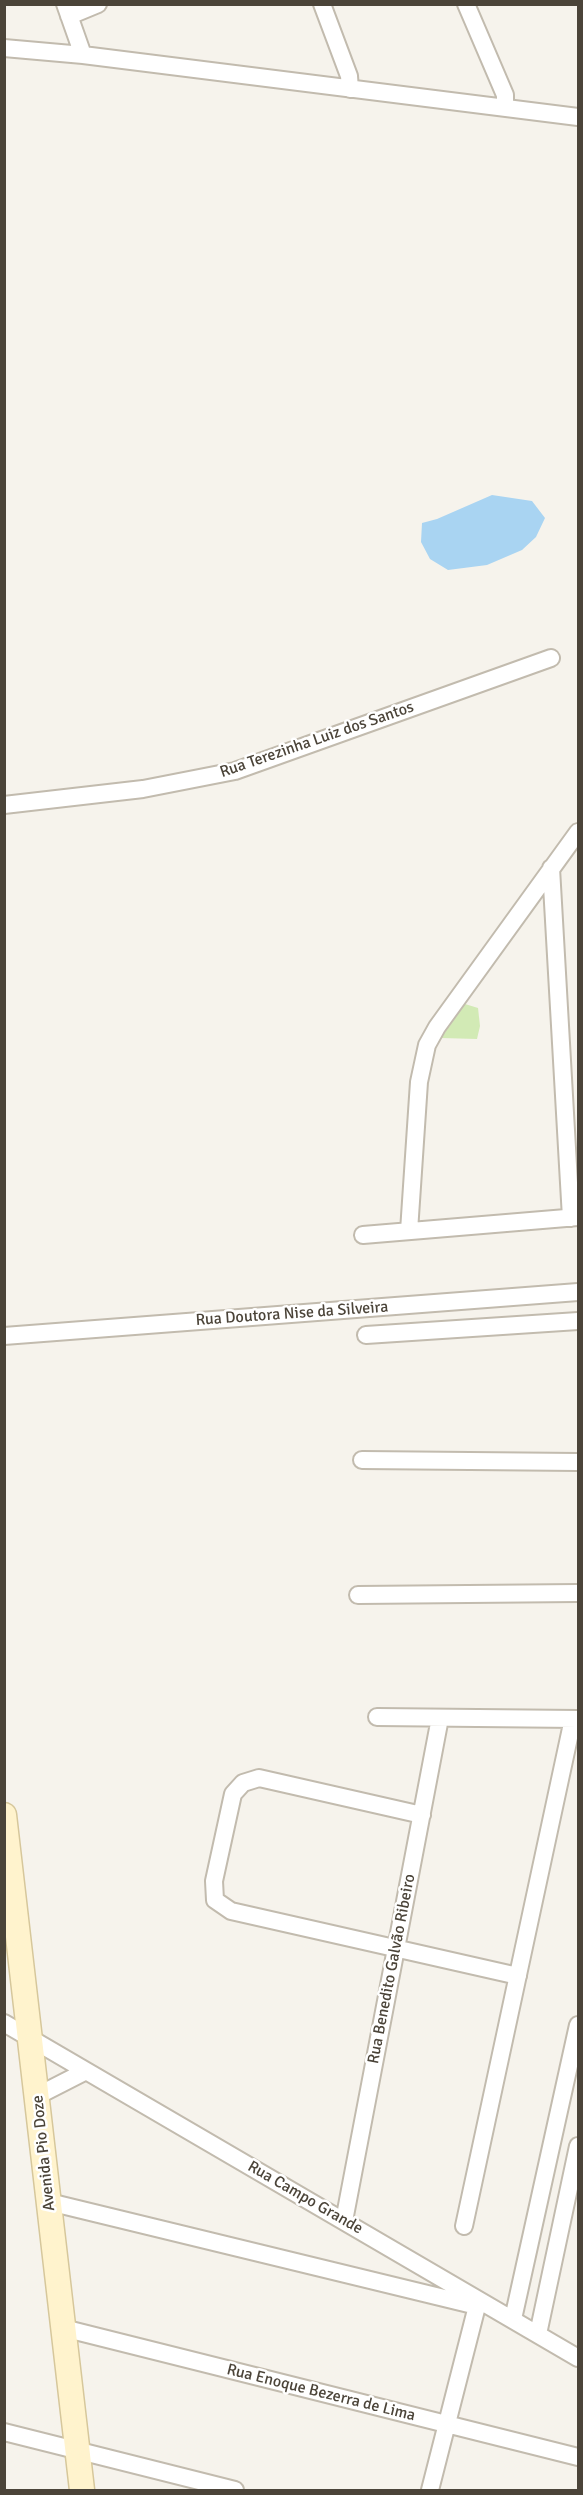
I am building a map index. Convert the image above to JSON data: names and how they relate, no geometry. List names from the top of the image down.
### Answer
{
  "streets": {
    "street": [
      "Rua Terezinha Luiz dos Santos",
      "Rua Doutora Nise da Silveira",
      "Rua Benedito Galvão Ribeiro",
      "Avenida Pio Doze",
      "Rua Campo Grande",
      "Rua Enoque Bezerra de Lima"
    ]
  },
  "crossings": [
    ["Rua Benedito Galvão Ribeiro", "Rua Campo Grande"],
    ["Avenida Pio Doze", "Rua Campo Grande"],
    ["Avenida Pio Doze", "Rua Enoque Bezerra de Lima"]
  ]
}
